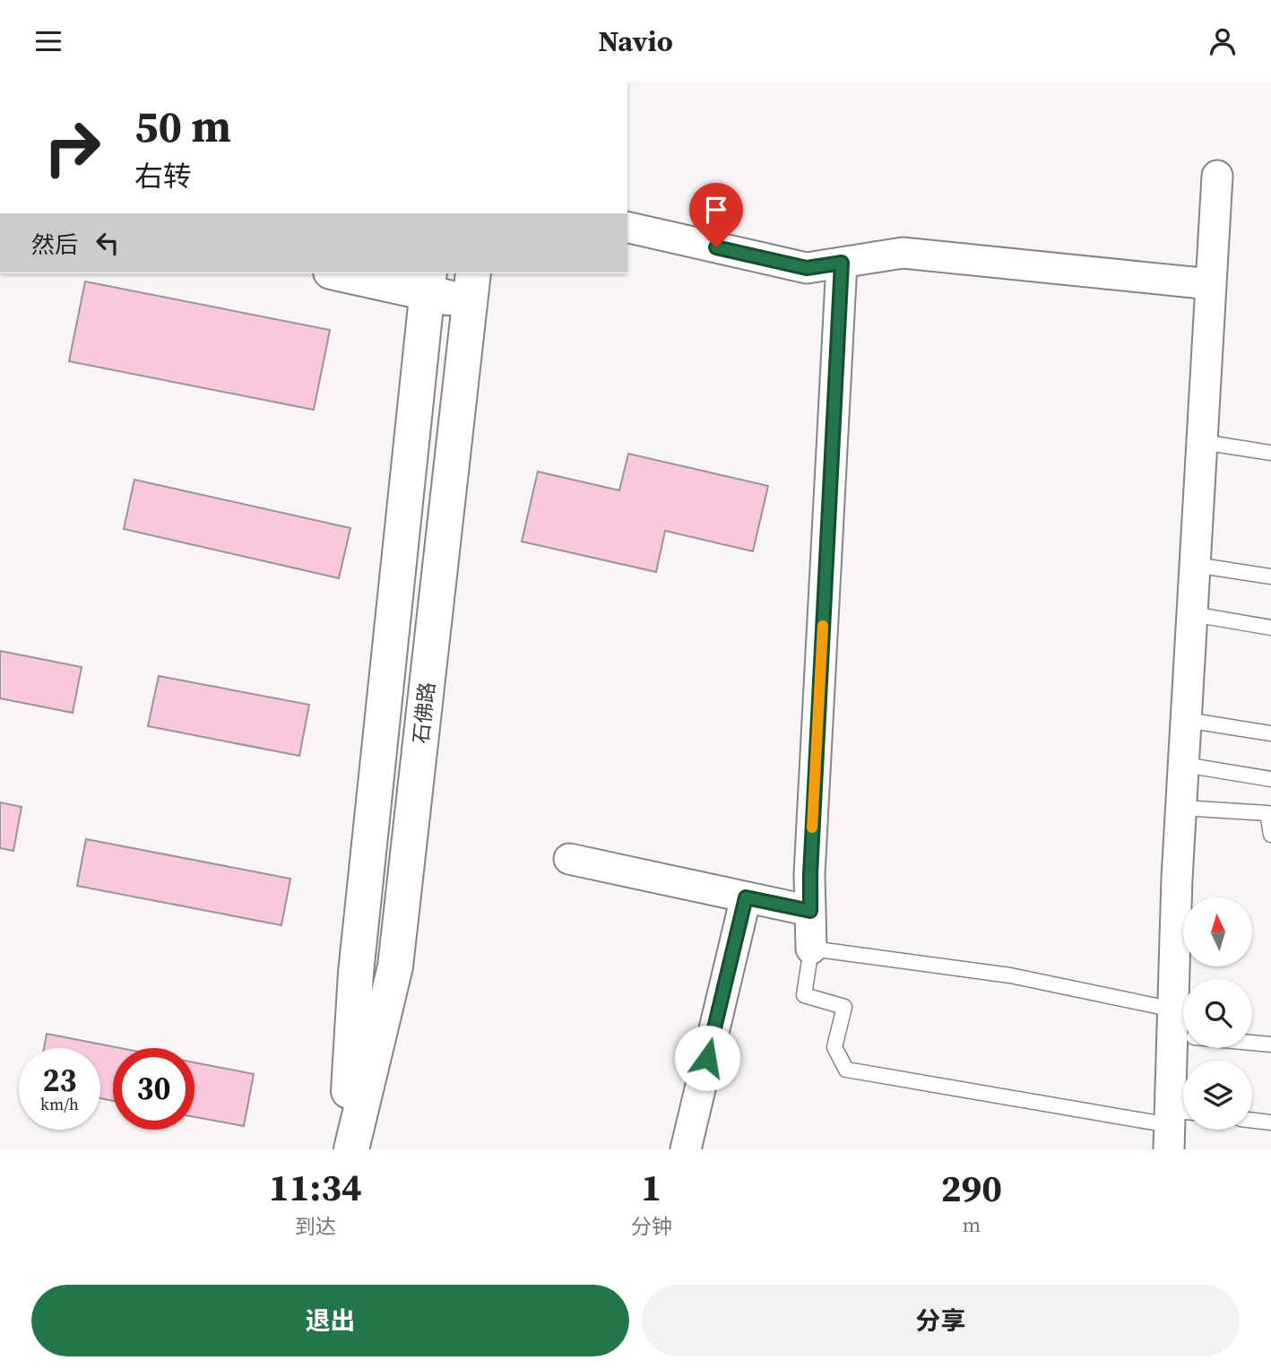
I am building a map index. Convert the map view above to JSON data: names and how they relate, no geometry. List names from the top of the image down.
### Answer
{
  "streets": {
    "street": ["石佛路"]
  },
  "north": "top",
  "page": {
    "header": "Navio",
    "turn": ["50 m", "右转"],
    "then": "然后",
    "speed": "23 km/h",
    "limit": "30",
    "eta": [
      "11:34",
      "到达",
      "1",
      "分钟",
      "290",
      "m"
    ],
    "buttons": ["退出", "分享"]
  }
}
